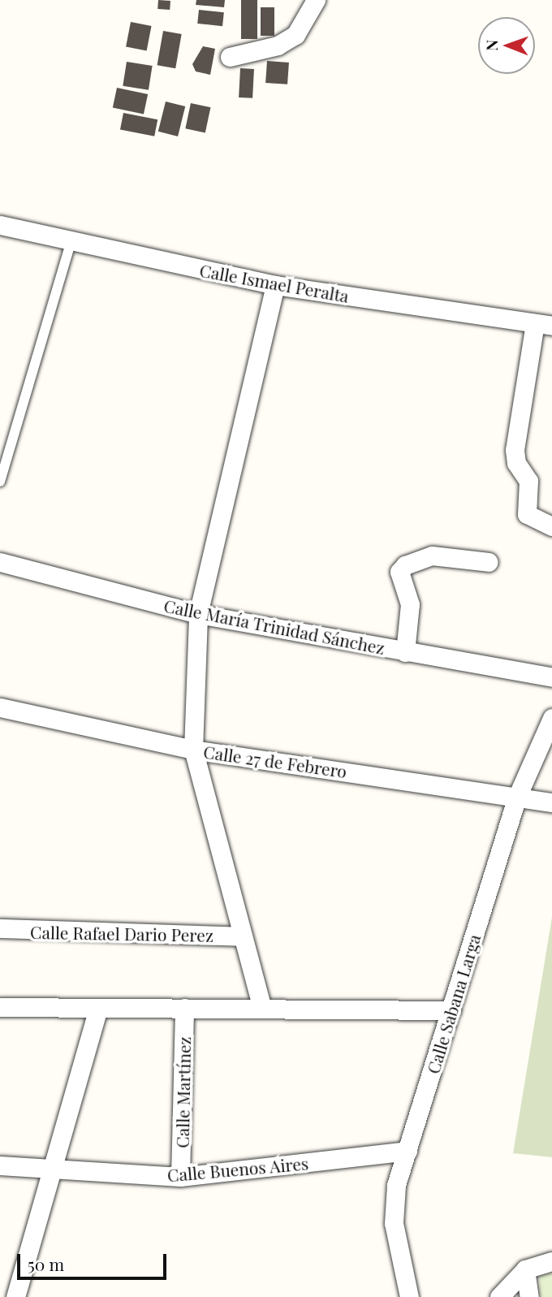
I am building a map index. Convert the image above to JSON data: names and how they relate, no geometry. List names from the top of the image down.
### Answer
{
  "streets": {
    "street": [
      "Calle Ismael Peralta",
      "Calle María Trinidad Sánchez",
      "Calle 27 de Febrero",
      "Calle Rafael Dario Perez",
      "Calle Sabana Larga",
      "Calle Martínez",
      "Calle Buenos Aires"
    ]
  },
  "crossings": [
    ["Calle 27 de Febrero", "Calle Sabana Larga"],
    ["Calle Sabana Larga", "Calle Buenos Aires"],
    ["Calle Martínez", "Calle Buenos Aires"]
  ],
  "scale_bar": "50 m",
  "north": "left"
}
